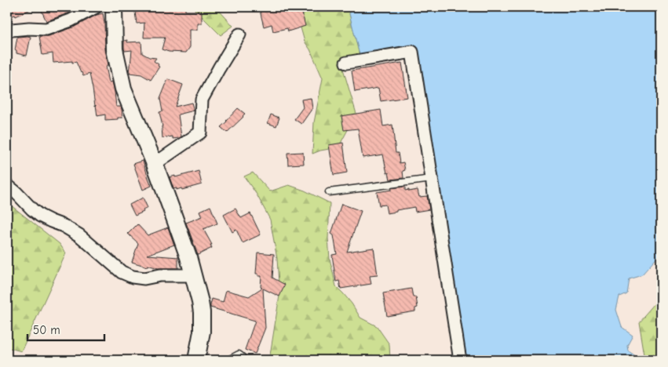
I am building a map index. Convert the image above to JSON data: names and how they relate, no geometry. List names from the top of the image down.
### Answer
{
  "scale_bar": "50 m"
}
